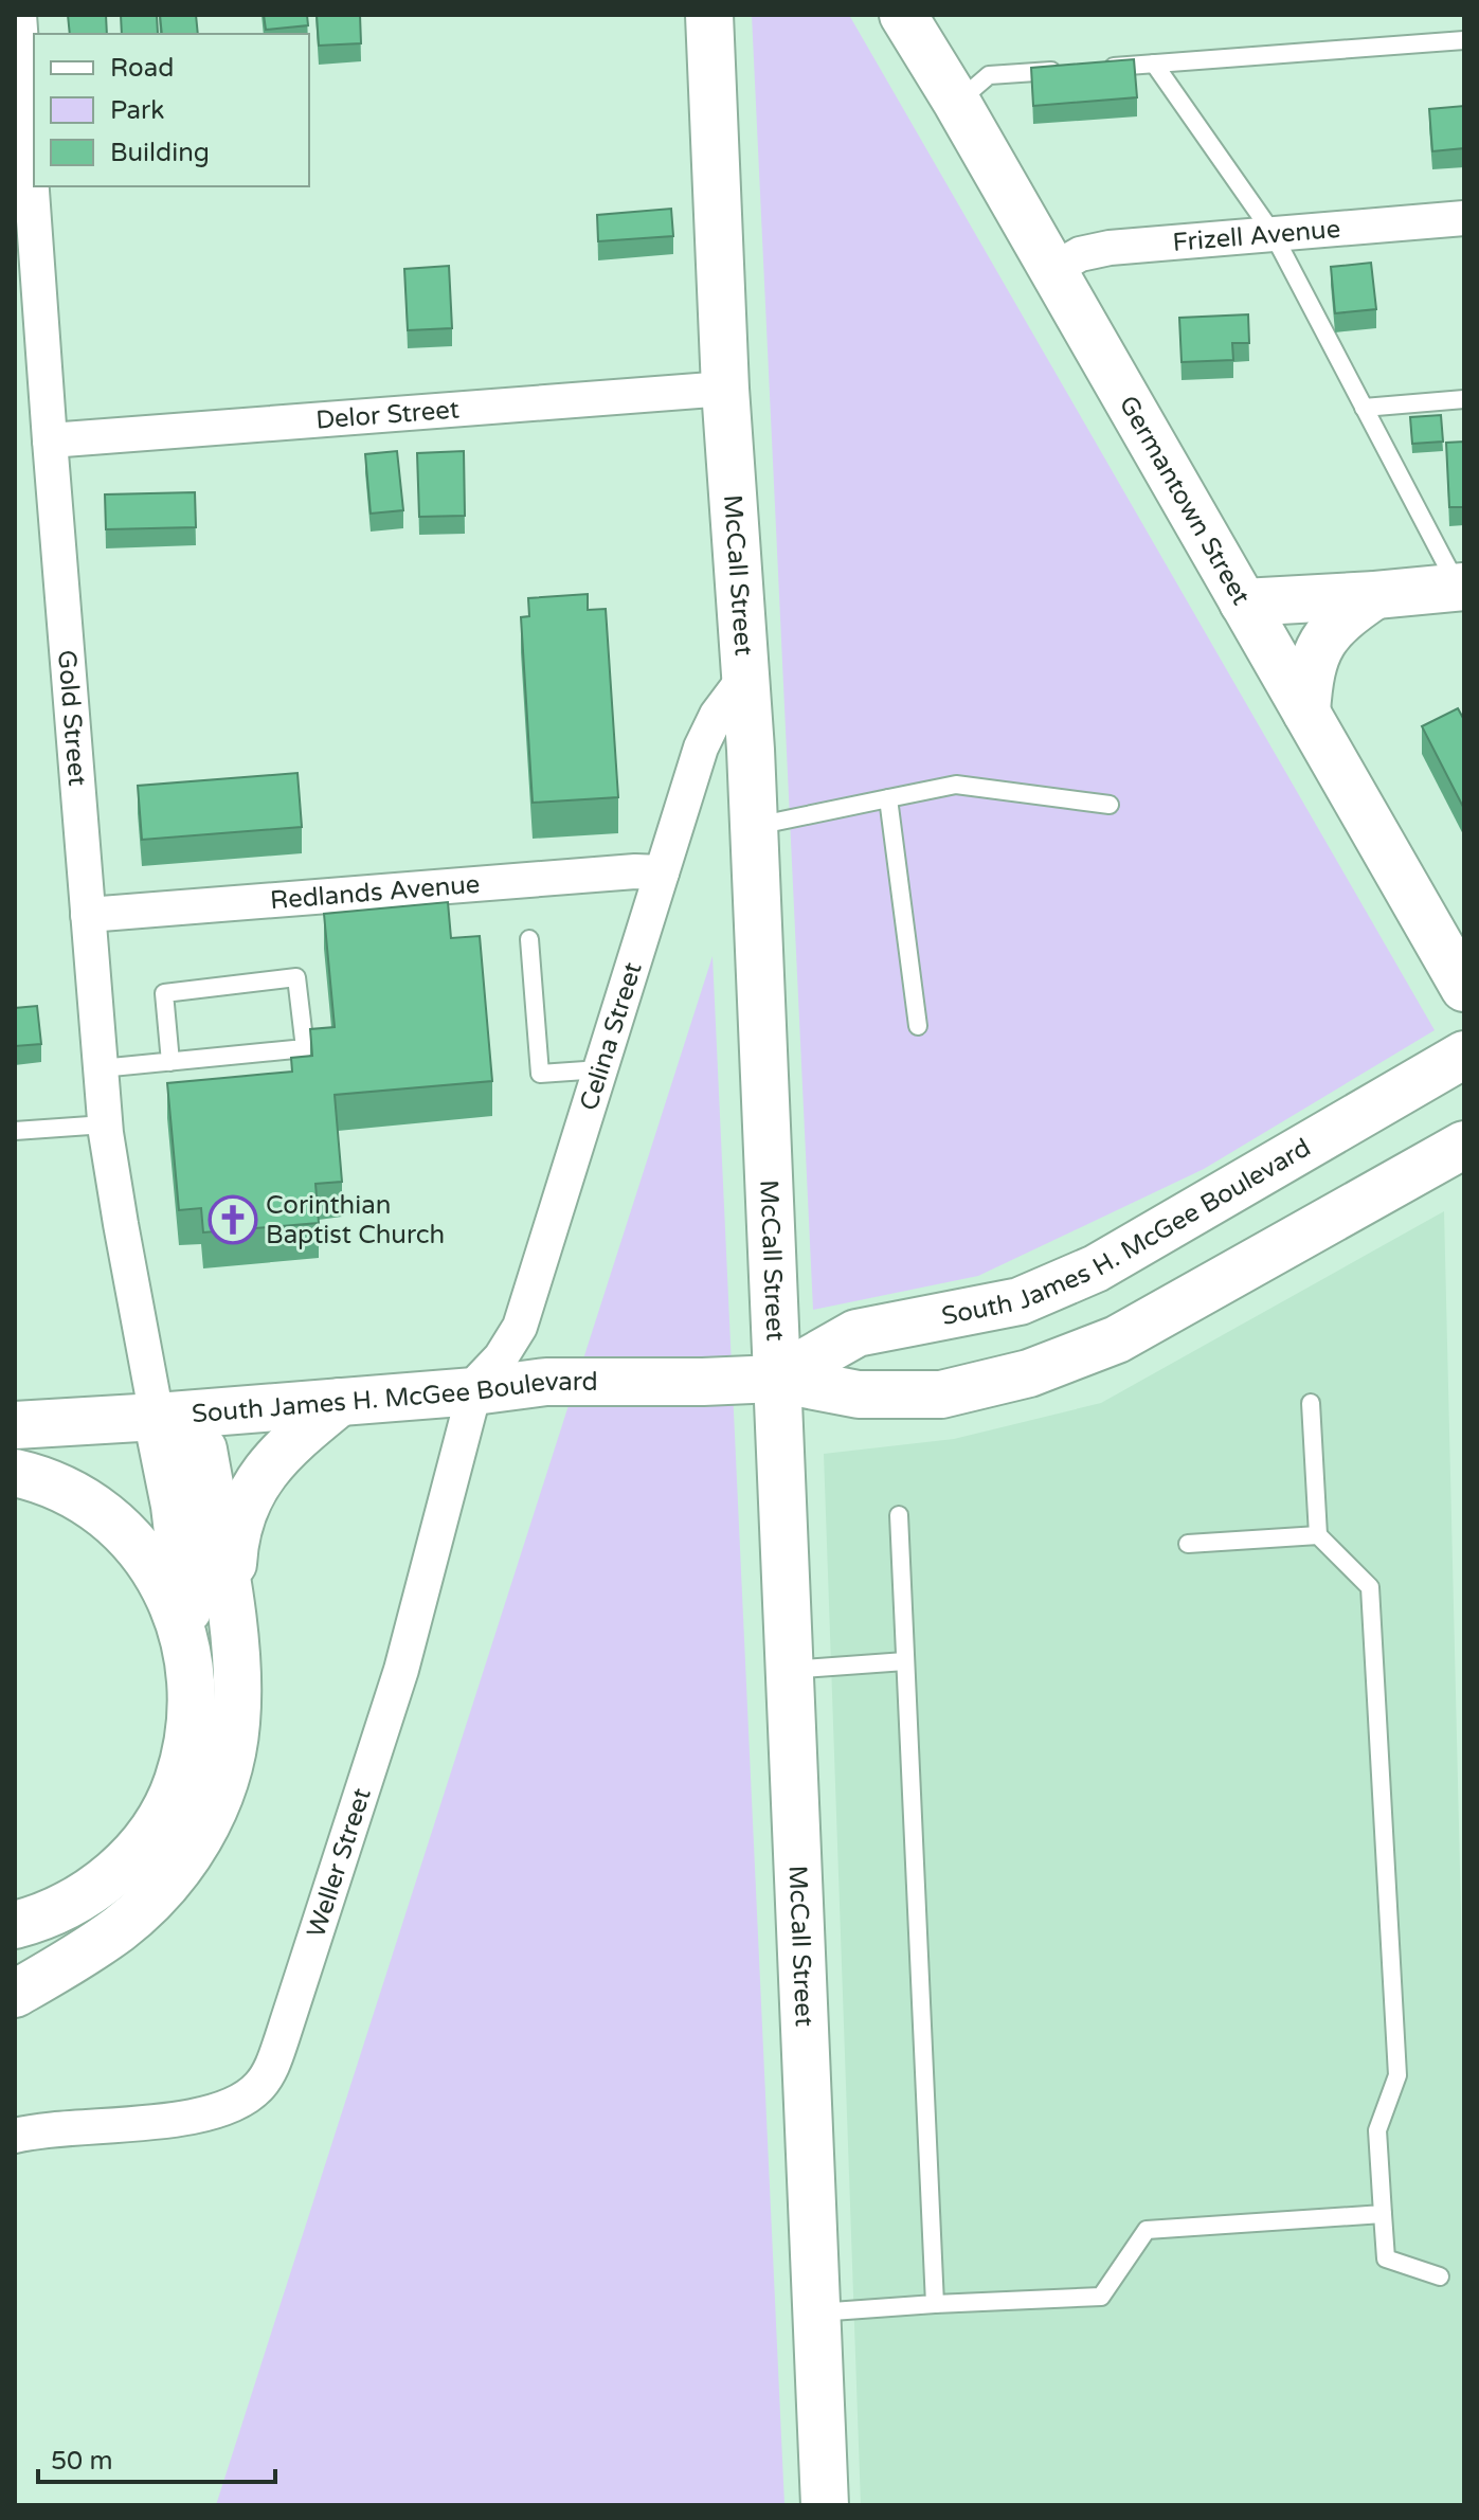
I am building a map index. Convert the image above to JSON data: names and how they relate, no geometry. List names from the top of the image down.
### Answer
{
  "streets": {
    "main road": ["Germantown Street", "McCall Street", "South James H. McGee Boulevard"],
    "street": [
      "Frizell Avenue",
      "Delor Street",
      "Gold Street",
      "Redlands Avenue",
      "Celina Street",
      "Weller Street"
    ]
  },
  "crossings": [
    ["Frizell Avenue", "Germantown Street"],
    ["Delor Street", "McCall Street"],
    ["Delor Street", "Gold Street"],
    ["McCall Street", "Celina Street"],
    ["McCall Street", "South James H. McGee Boulevard"],
    ["Gold Street", "Redlands Avenue"],
    ["Gold Street", "South James H. McGee Boulevard"],
    ["Redlands Avenue", "Celina Street"],
    ["Celina Street", "South James H. McGee Boulevard"],
    ["Celina Street", "Weller Street"],
    ["South James H. McGee Boulevard", "Weller Street"]
  ],
  "places": {
    "church": ["Corinthian Baptist Church"]
  },
  "legend": ["Road", "Park", "Building"],
  "scale_bar": "50 m"
}
